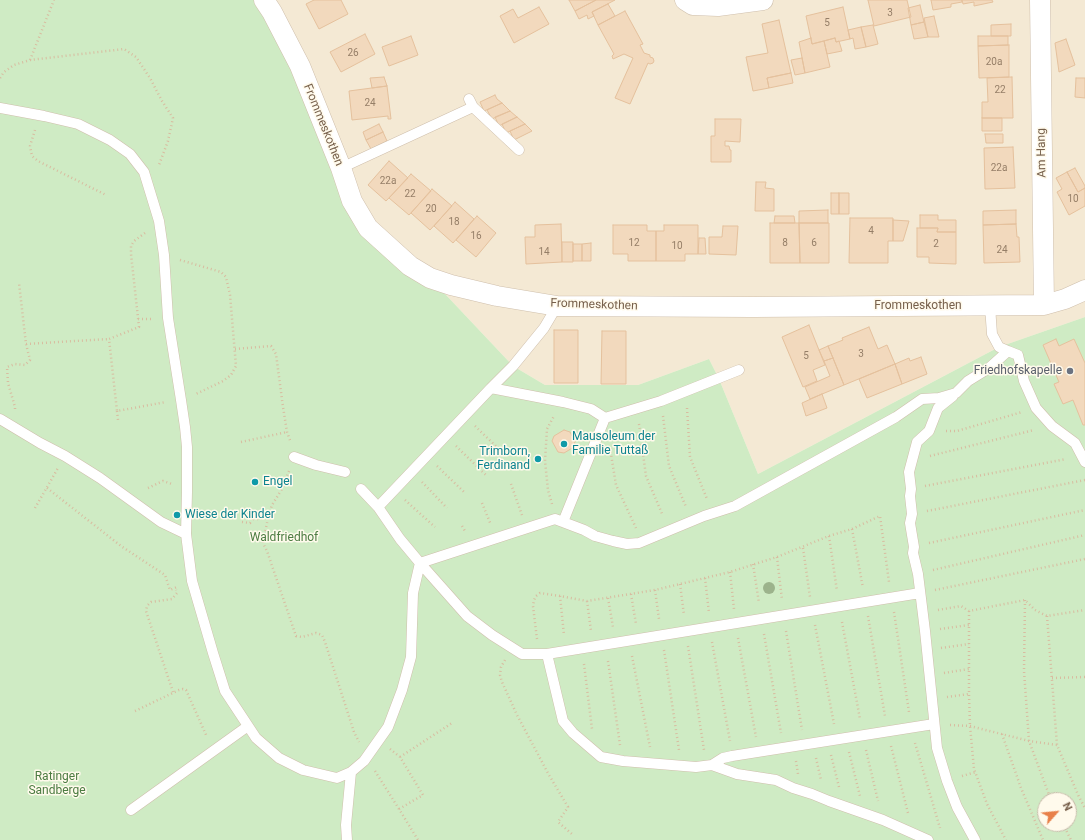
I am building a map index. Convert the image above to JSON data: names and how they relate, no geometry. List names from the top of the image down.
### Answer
{
  "streets": {
    "street": ["Frommeskothen", "Am Hang"]
  },
  "crossings": [
    ["Frommeskothen", "Am Hang"]
  ],
  "parks": ["Waldfriedhof", "Ratinger Sandberge"],
  "places": [
    "Friedhofskapelle",
    "Mausoleum der Familie Tuttaß",
    "Trimborn, Ferdinand",
    "Engel",
    "Wiese der Kinder"
  ],
  "house_numbers": [
    "3",
    "5",
    "26",
    "20a",
    "22",
    "24",
    "22a",
    "22a",
    "22",
    "10",
    "20",
    "18",
    "4",
    "16",
    "12",
    "8",
    "6",
    "2",
    "10",
    "24",
    "14",
    "3",
    "5"
  ],
  "north": "top right"
}
